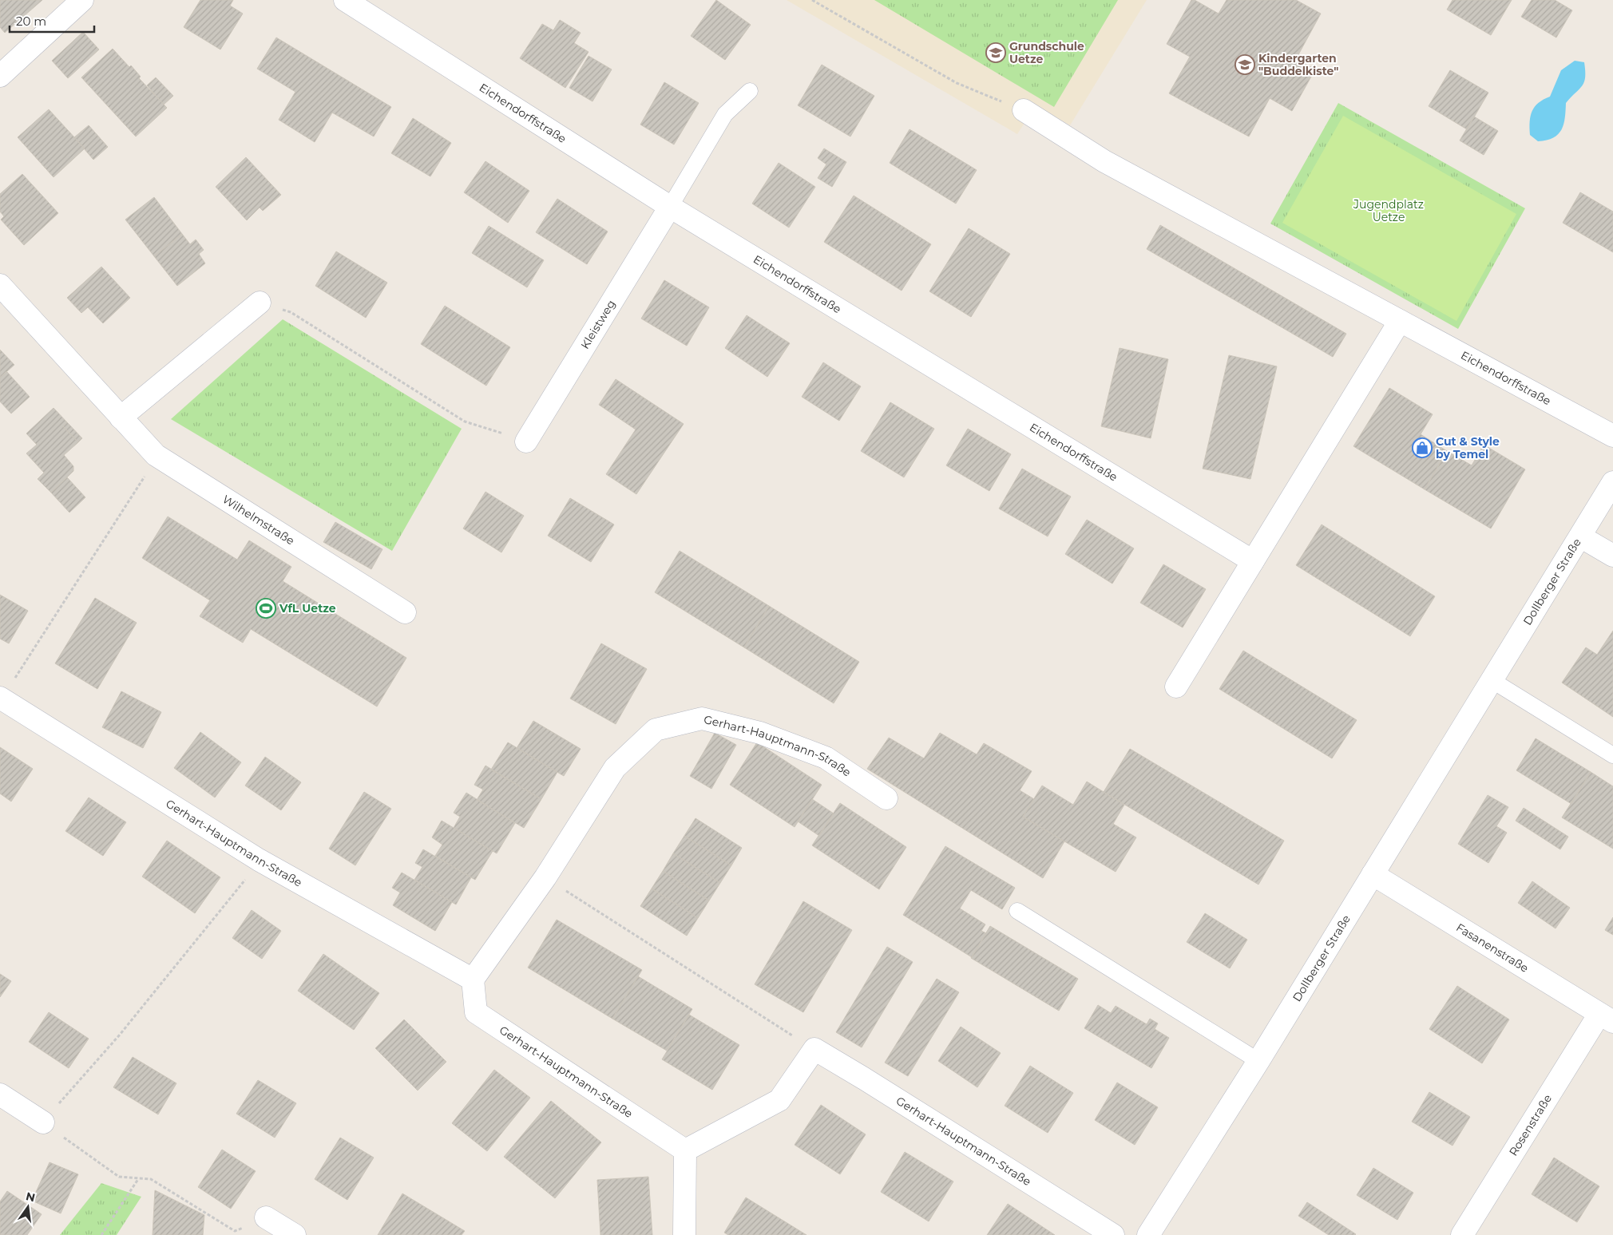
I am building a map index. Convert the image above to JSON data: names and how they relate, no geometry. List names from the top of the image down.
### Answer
{
  "streets": {
    "street": [
      "Eichendorffstraße",
      "Kleistweg",
      "Wilhelmstraße",
      "Dollberger Straße",
      "Gerhart-Hauptmann-Straße",
      "Fasanenstraße",
      "Rosenstraße"
    ]
  },
  "crossings": [
    ["Eichendorffstraße", "Kleistweg"],
    ["Dollberger Straße", "Fasanenstraße"],
    ["Fasanenstraße", "Rosenstraße"]
  ],
  "parks": ["Jugendplatz Uetze"],
  "places": {
    "school or university": ["Grundschule Uetze", "Kindergarten \"Buddelkiste\""],
    "shop": ["Cut & Style by Temel"],
    "sports": ["VfL Uetze"]
  },
  "scale_bar": "20 m",
  "north": "top"
}
